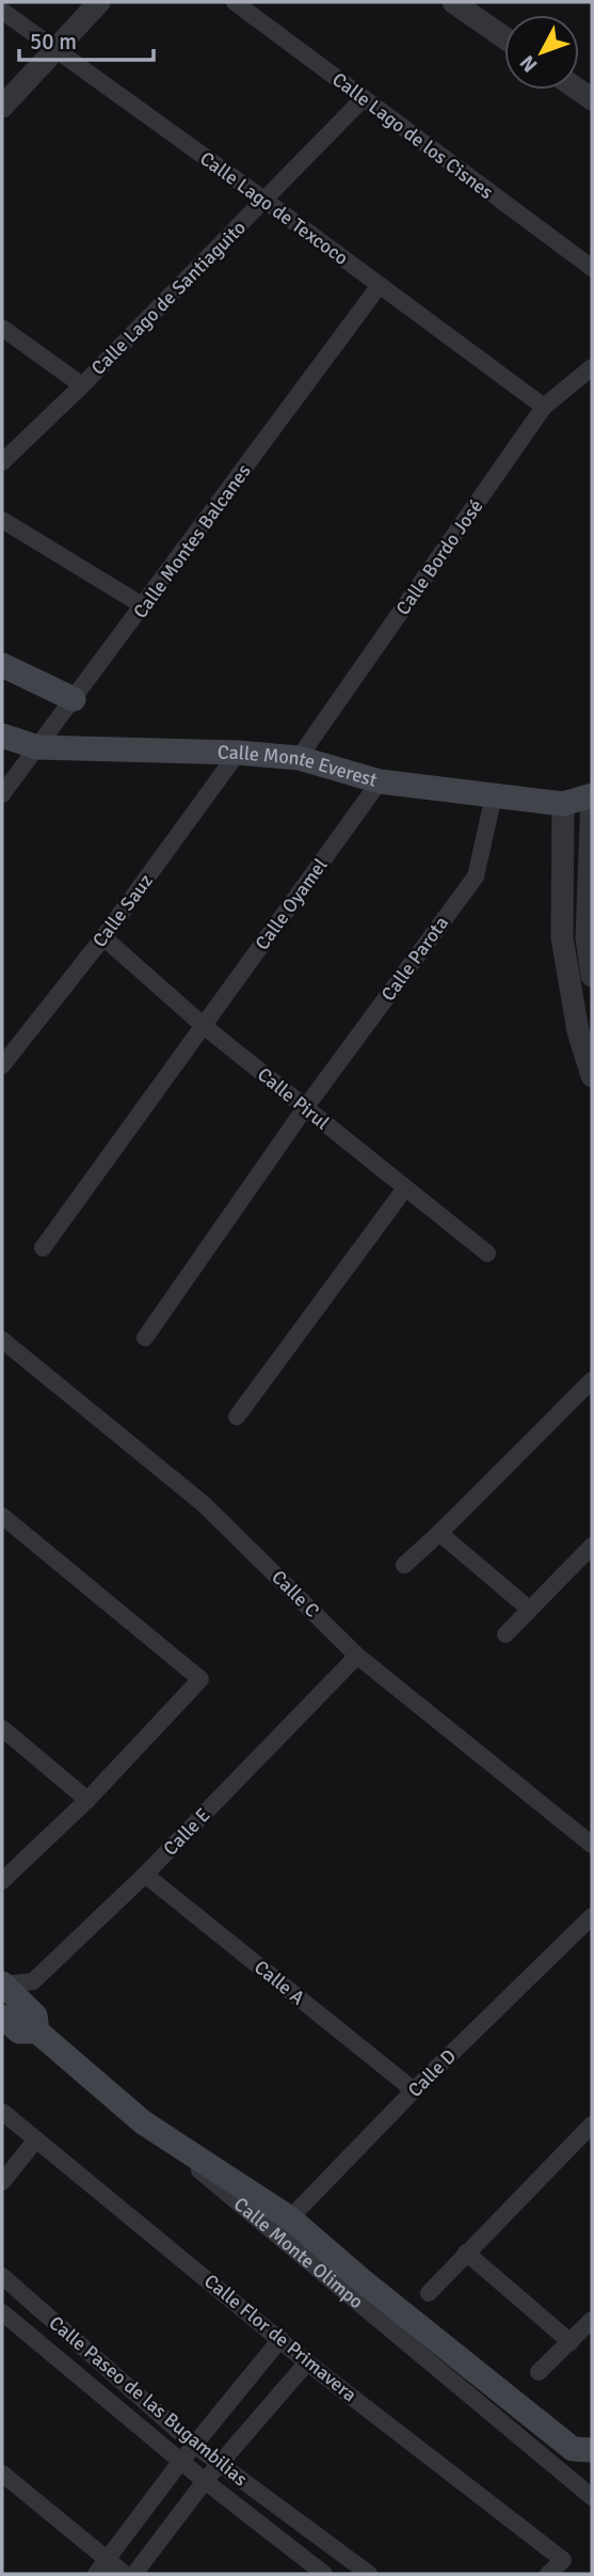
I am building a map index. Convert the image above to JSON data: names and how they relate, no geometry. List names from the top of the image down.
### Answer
{
  "streets": {
    "main road": ["Calle Monte Everest"],
    "street": [
      "Calle Lago de los Cisnes",
      "Calle Lago de Texcoco",
      "Calle Lago de Santiaguito",
      "Calle Montes Balcanes",
      "Calle Bordo José",
      "Calle Oyamel",
      "Calle Sauz",
      "Calle Parota",
      "Calle Pirul",
      "Calle C",
      "Calle E",
      "Calle A",
      "Calle D",
      "Calle Monte Olimpo",
      "Calle Flor de Primavera",
      "Calle Paseo de las Bugambilias"
    ]
  },
  "crossings": [
    ["Calle Lago de los Cisnes", "Calle Lago de Santiaguito"],
    ["Calle Lago de Texcoco", "Calle Lago de Santiaguito"],
    ["Calle Lago de Texcoco", "Calle Montes Balcanes"],
    ["Calle Lago de Texcoco", "Calle Bordo José"],
    ["Calle Montes Balcanes", "Calle Monte Everest"],
    ["Calle Bordo José", "Calle Monte Everest"],
    ["Calle Monte Everest", "Calle Oyamel"],
    ["Calle Monte Everest", "Calle Sauz"],
    ["Calle Monte Everest", "Calle Parota"],
    ["Calle Oyamel", "Calle Pirul"],
    ["Calle Sauz", "Calle Pirul"],
    ["Calle Parota", "Calle Pirul"],
    ["Calle C", "Calle E"],
    ["Calle E", "Calle A"],
    ["Calle A", "Calle D"]
  ],
  "scale_bar": "50 m",
  "north": "bottom left"
}
